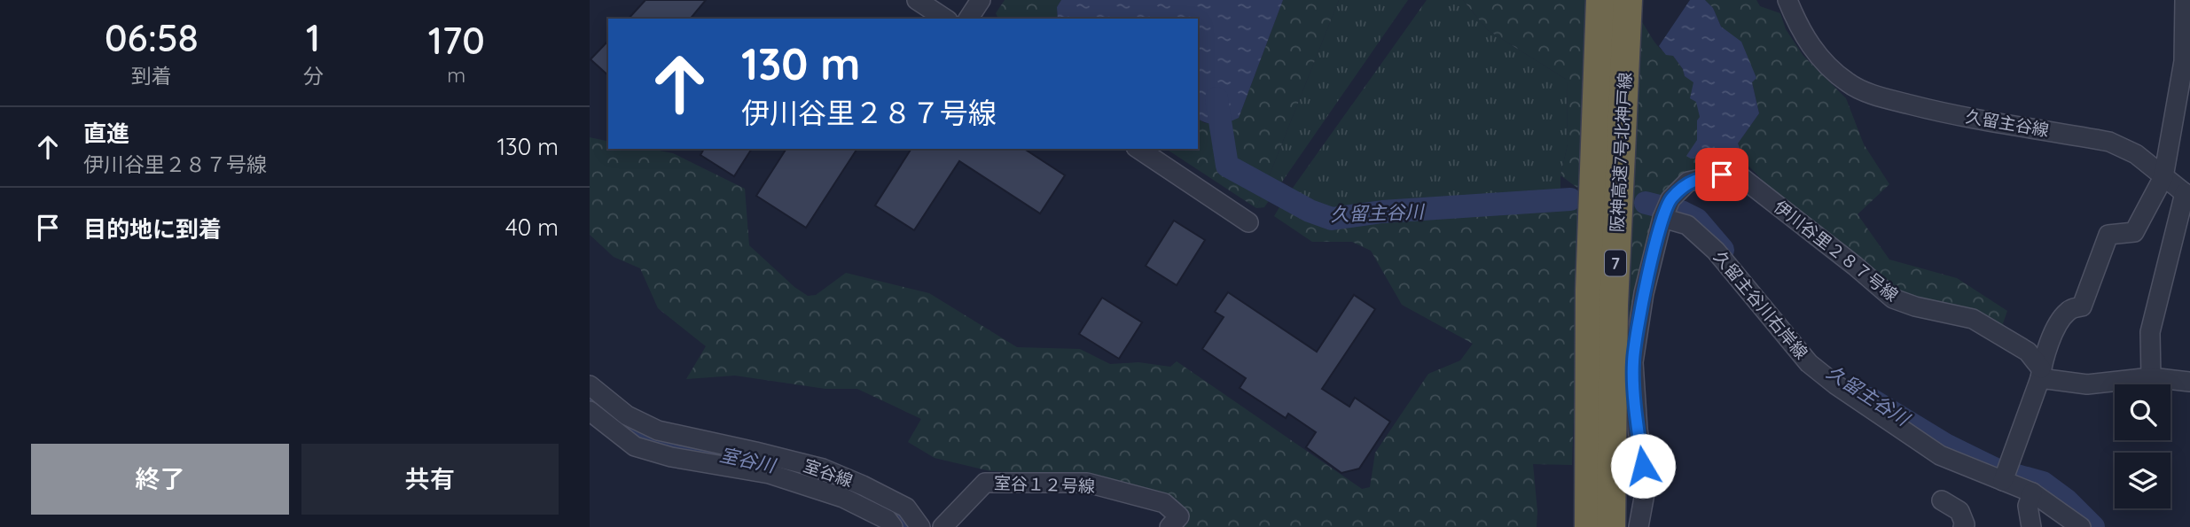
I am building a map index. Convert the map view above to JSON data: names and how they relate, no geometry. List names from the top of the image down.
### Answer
{
  "streets": {
    "highway": ["阪神高速7号北神戸線", "7"],
    "street": [
      "久留主谷線",
      "伊川谷里２８７号線",
      "久留主谷川右岸線",
      "室谷線",
      "室谷１２号線"
    ]
  },
  "crossings": [
    ["伊川谷里２８７号線", "久留主谷川右岸線"]
  ],
  "water": ["久留主谷川", "室谷川"],
  "page": {
    "eta": [
      "06:58",
      "到着",
      "1",
      "分",
      "170",
      "m"
    ],
    "turn": ["130 m", "伊川谷里２８７号線"],
    "list": [
      {
        "name": "直進",
        "note": "伊川谷里２８７号線",
        "value": "130 m"
      },
      {
        "name": "目的地に到着",
        "value": "40 m"
      }
    ],
    "buttons": ["終了", "共有"]
  }
}
